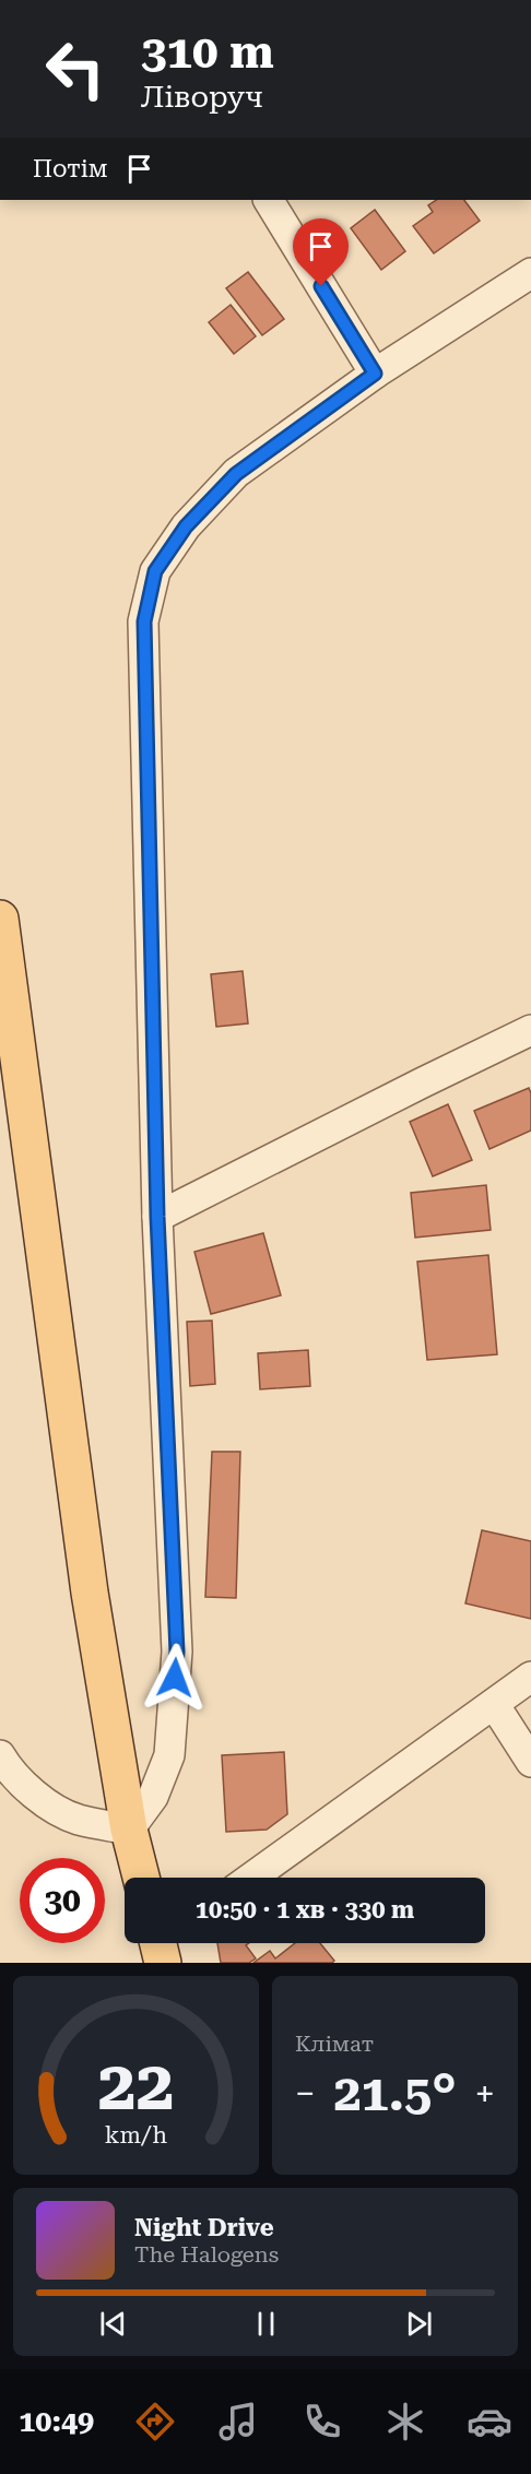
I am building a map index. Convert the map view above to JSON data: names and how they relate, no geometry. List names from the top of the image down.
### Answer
{
  "page": {
    "turn": ["310 m", "Ліворуч"],
    "then": "Потім",
    "limit": "30",
    "trip": "10:50 · 1 хв · 330 m",
    "tile": "Клімат",
    "heat": ["−", "21.5°", "+"],
    "song": ["Night Drive", "The Halogens"],
    "tabs": "10:49",
    "gauge": ["22", "km/h"]
  }
}
